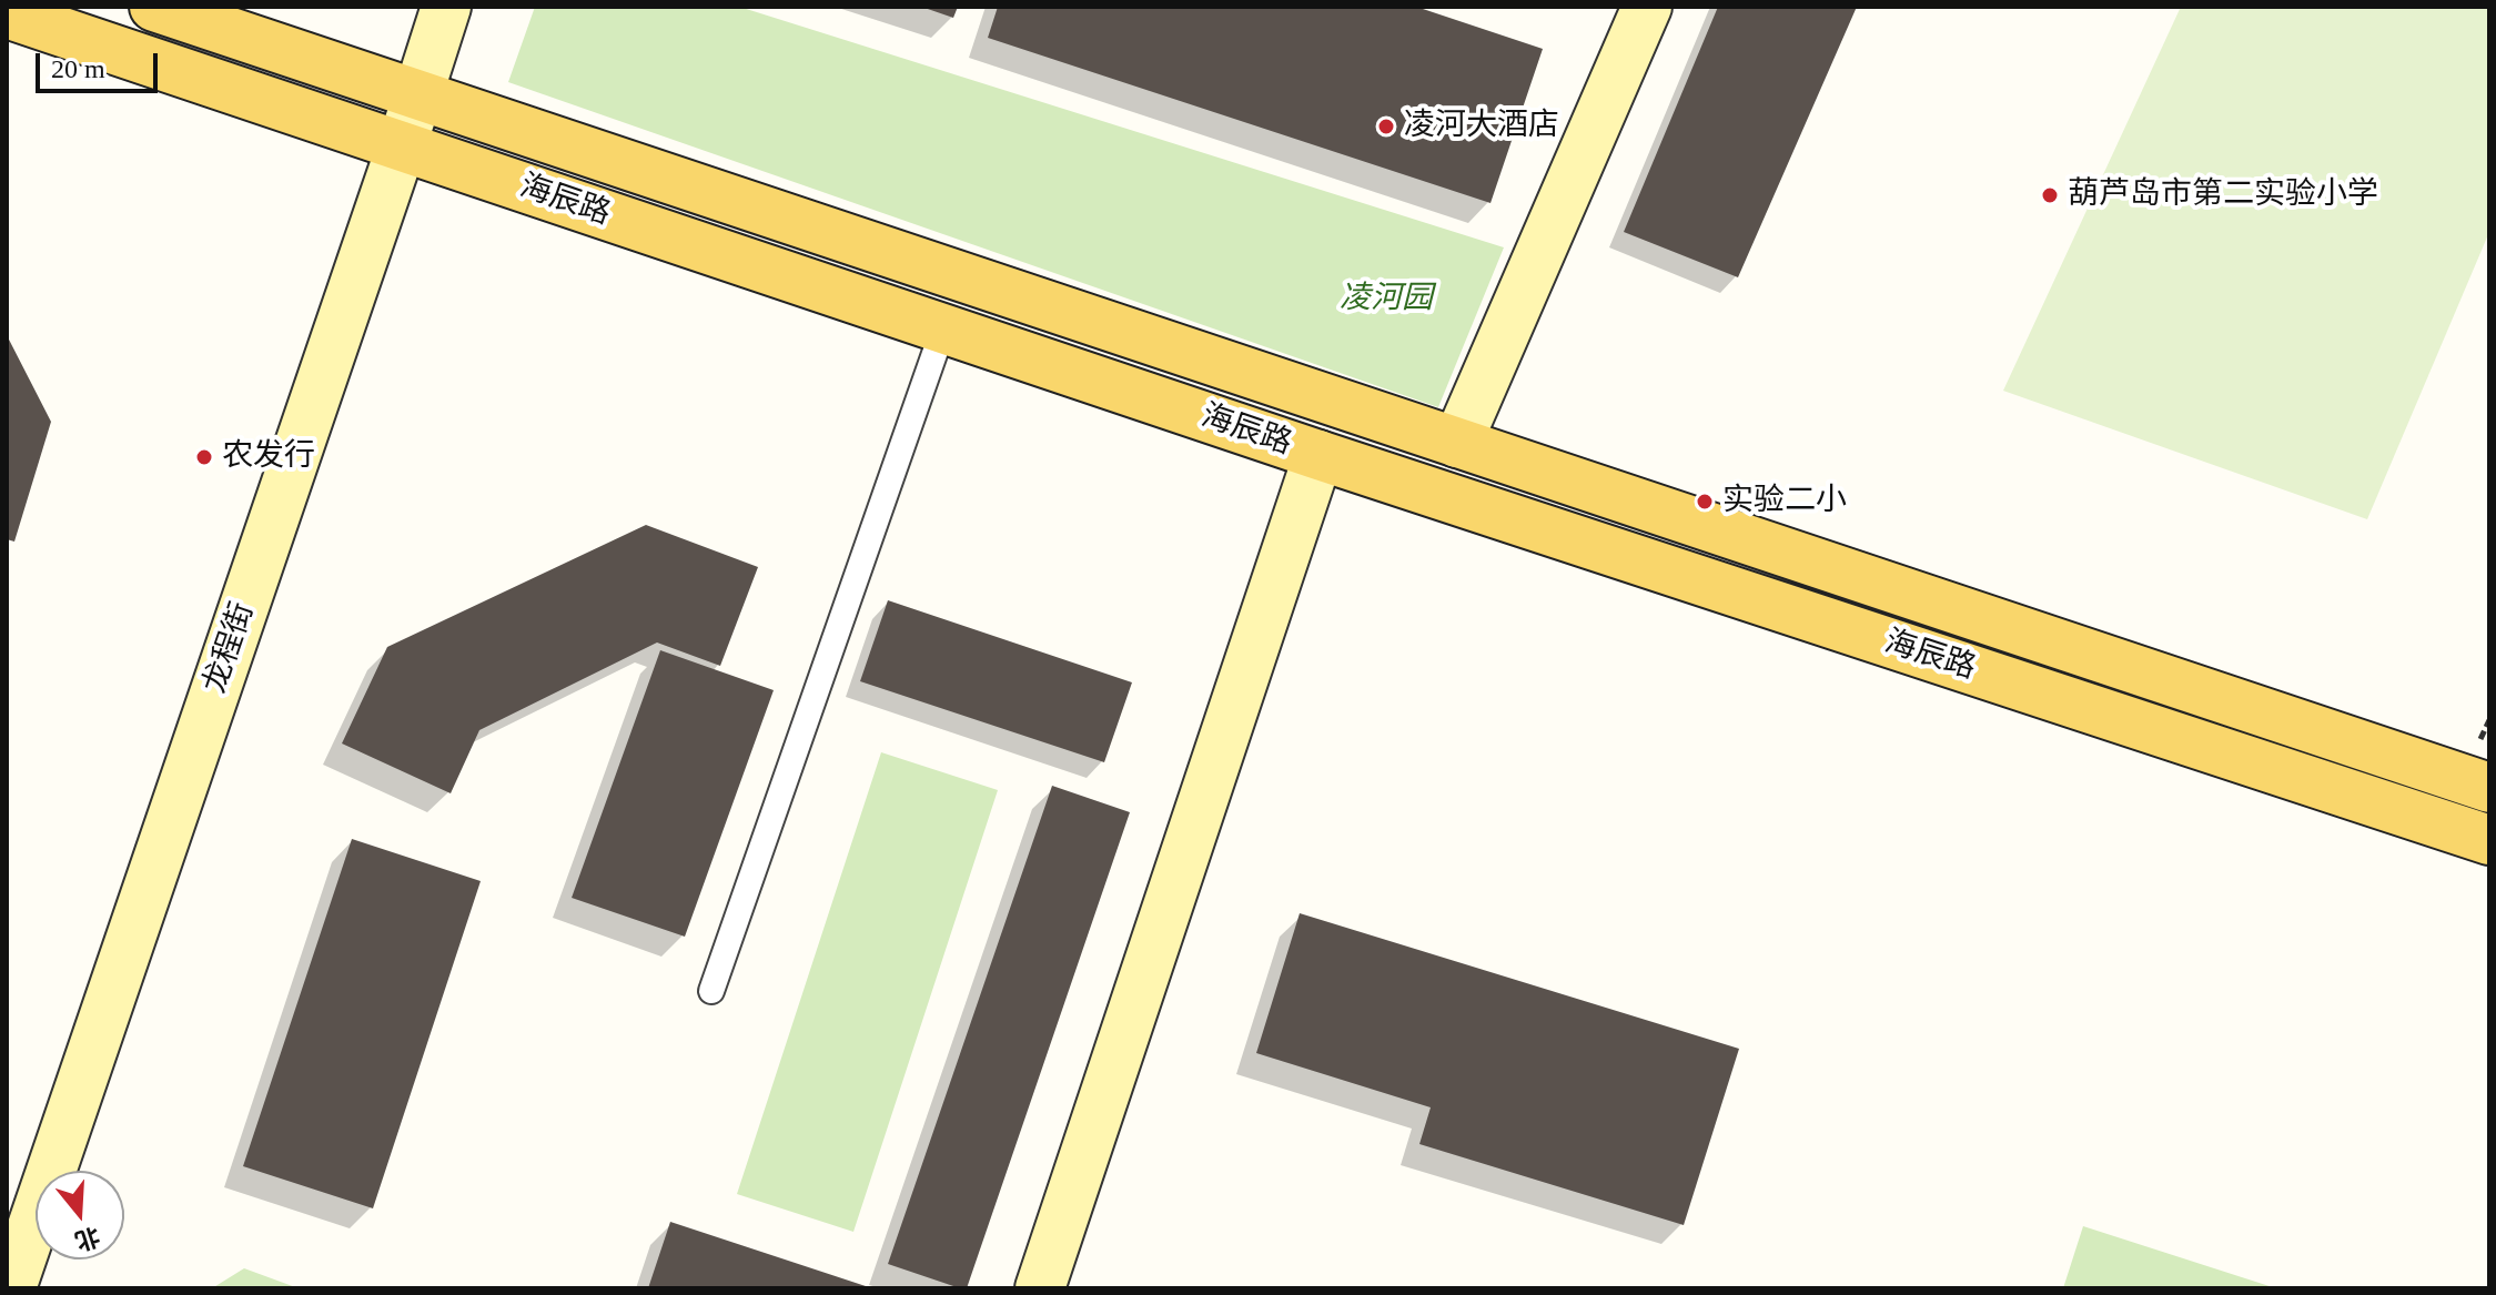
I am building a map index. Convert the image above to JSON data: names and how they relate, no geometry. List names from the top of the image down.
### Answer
{
  "streets": {
    "main road": ["海辰路"],
    "street": ["龙程街"]
  },
  "crossings": [
    ["海辰路", "龙程街"]
  ],
  "parks": ["凌河园"],
  "places": [
    "凌河大酒店",
    "葫芦岛市第二实验小学",
    "农发行",
    "实验二小"
  ],
  "scale_bar": "20 m",
  "north": "bottom"
}
